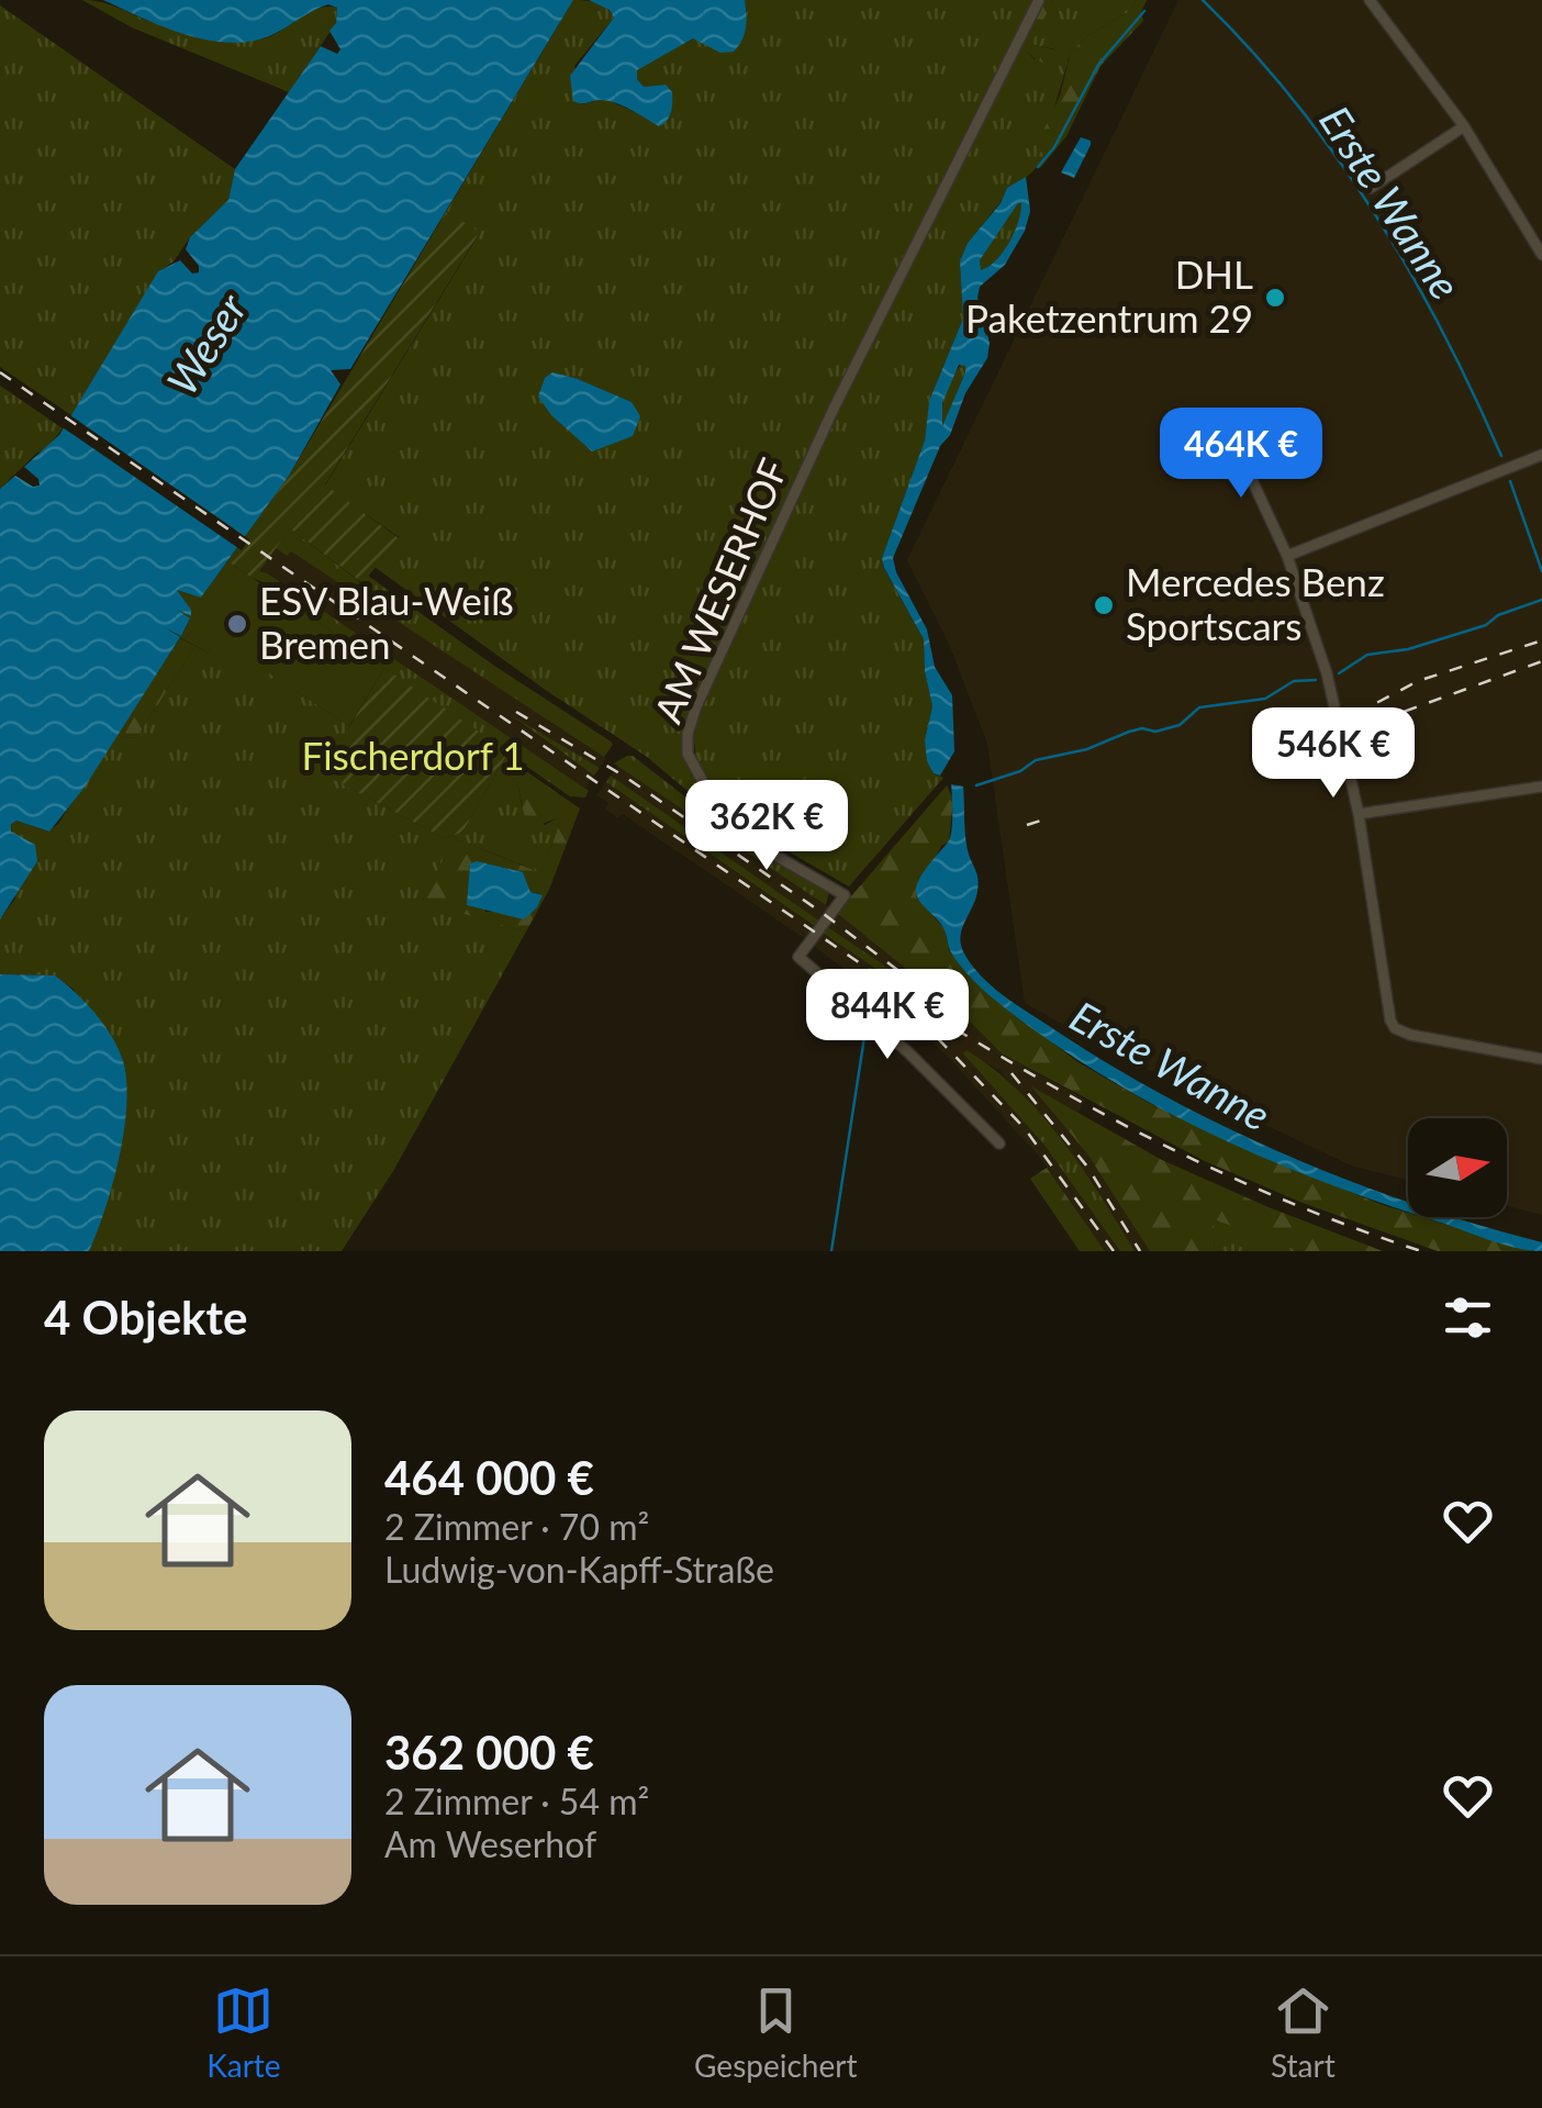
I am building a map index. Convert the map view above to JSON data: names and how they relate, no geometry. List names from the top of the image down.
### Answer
{
  "streets": {
    "street": ["AM WESERHOF"]
  },
  "water": ["Erste Wanne", "Weser"],
  "parks": ["Fischerdorf 1"],
  "places": ["DHL Paketzentrum 29", "Mercedes Benz Sportscars", "ESV Blau-Weiß Bremen"],
  "north": "right",
  "page": {
    "price": [
      "464K €",
      "546K €",
      "362K €",
      "844K €"
    ],
    "heading": "4 Objekte",
    "list": [
      {
        "name": "464 000 €",
        "note": "2 Zimmer · 70 m² · Ludwig-von-Kapff-Straße"
      },
      {
        "name": "362 000 €",
        "note": "2 Zimmer · 54 m² · Am Weserhof"
      }
    ],
    "tabs": ["Karte", "Gespeichert", "Start"]
  }
}
